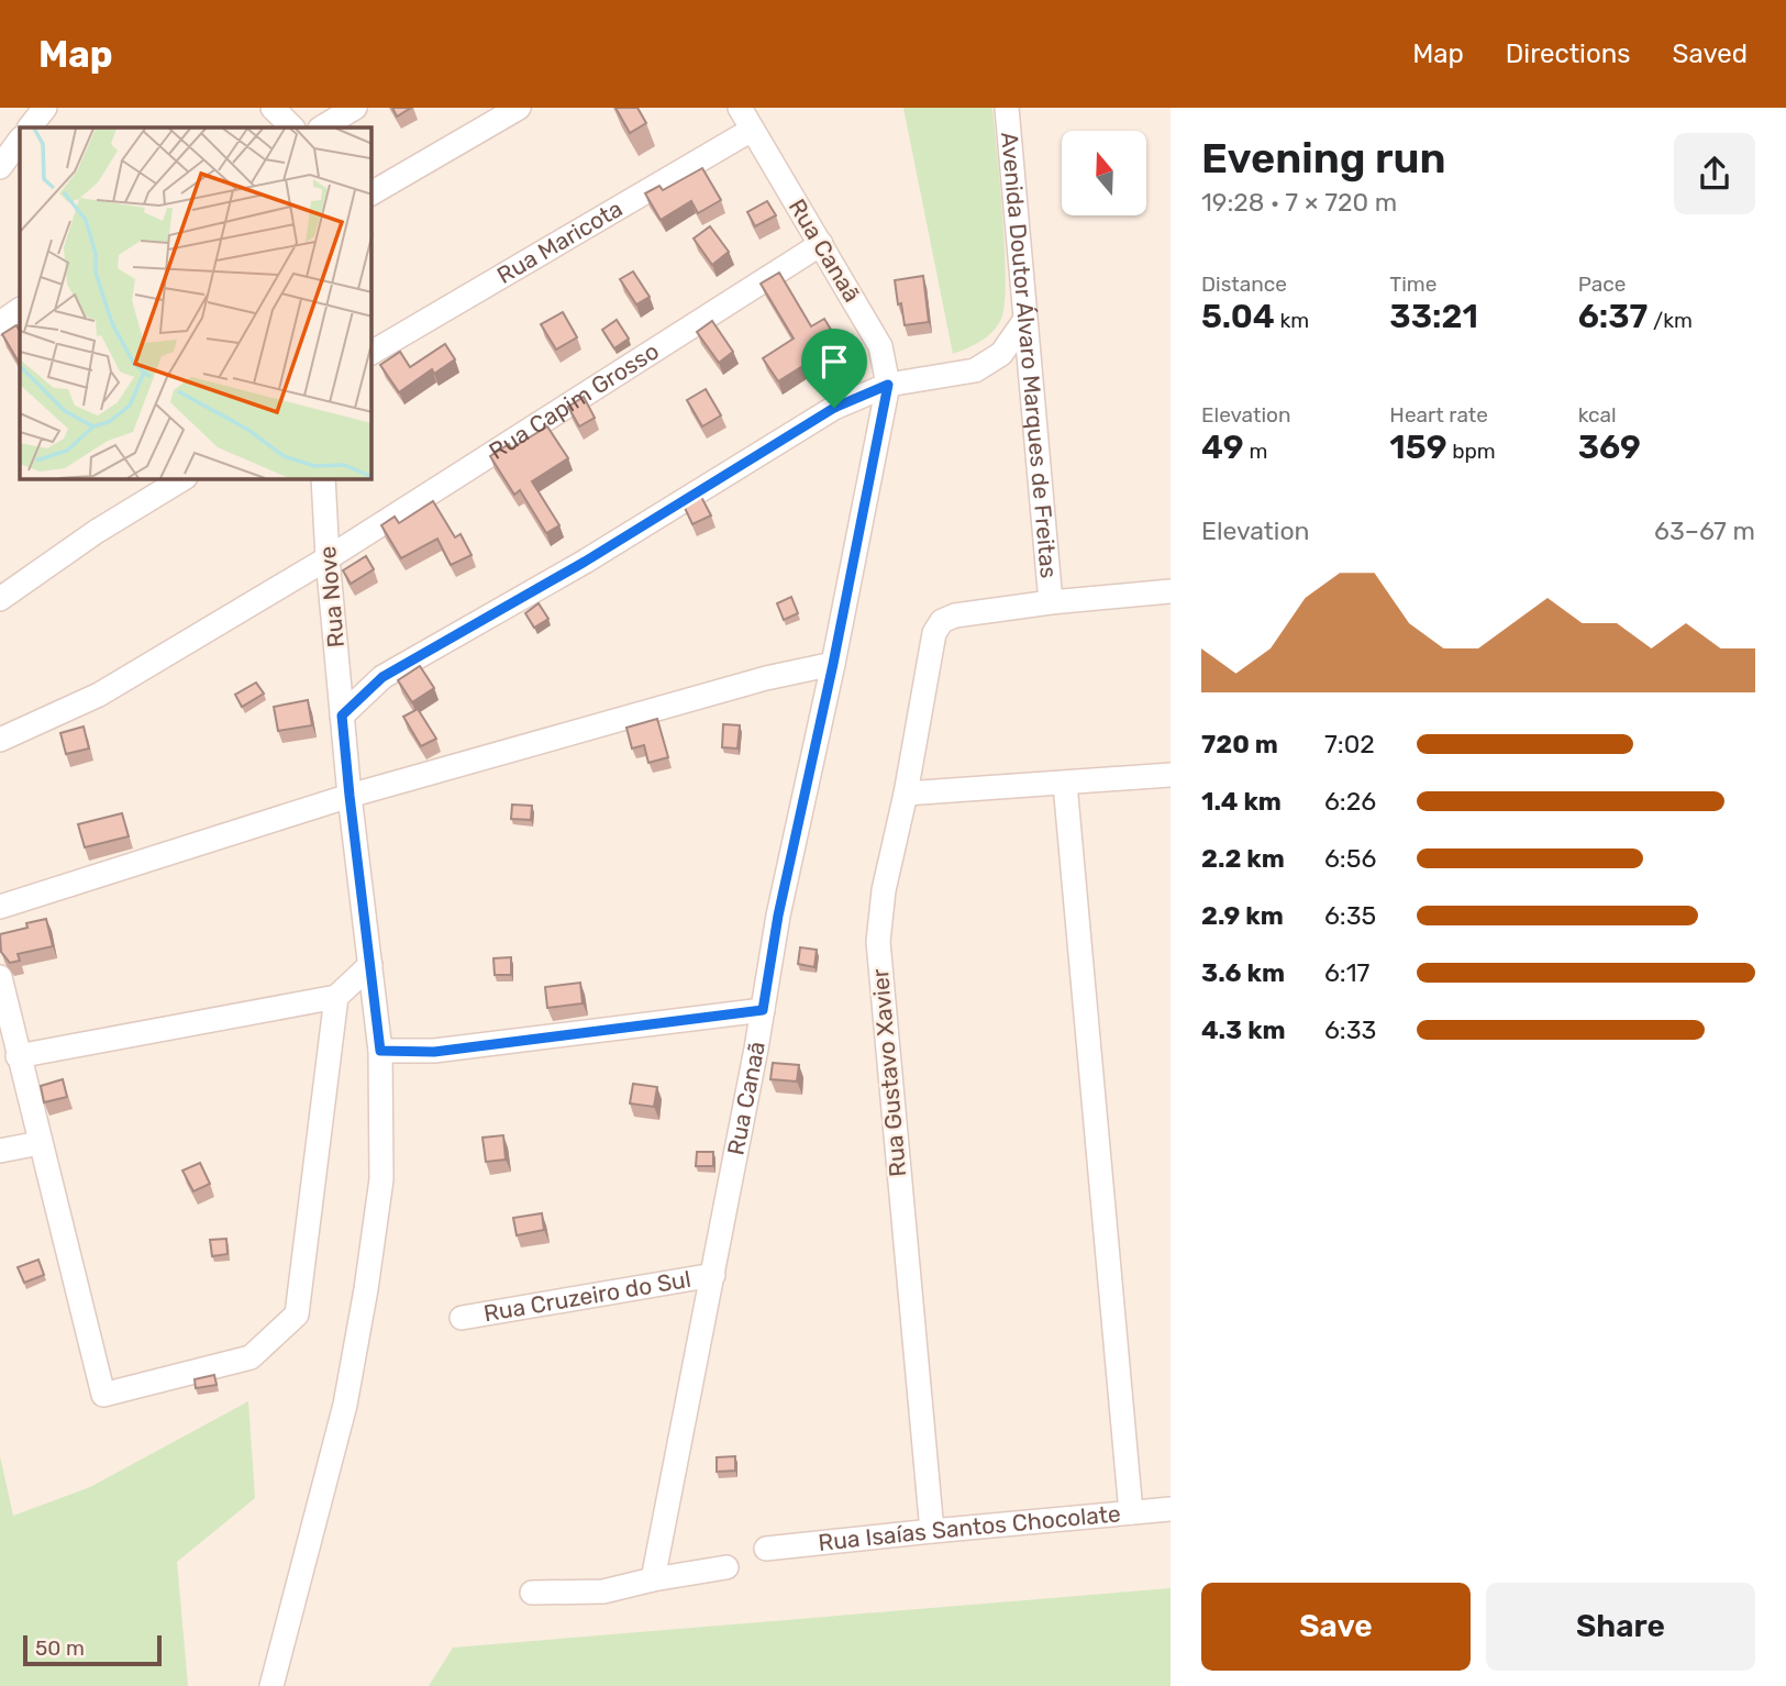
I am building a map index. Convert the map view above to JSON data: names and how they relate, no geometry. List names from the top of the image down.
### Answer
{
  "streets": {
    "street": [
      "Rua Maricota",
      "Rua Canaã",
      "Avenida Doutor Álvaro Marques de Freitas",
      "Rua Capim Grosso",
      "Rua Nove",
      "Rua Gustavo Xavier",
      "Rua Cruzeiro do Sul",
      "Rua Isaías Santos Chocolate"
    ]
  },
  "crossings": [
    ["Rua Maricota", "Rua Canaã"],
    ["Rua Canaã", "Rua Capim Grosso"],
    ["Rua Canaã", "Rua Cruzeiro do Sul"],
    ["Avenida Doutor Álvaro Marques de Freitas", "Rua Gustavo Xavier"],
    ["Rua Capim Grosso", "Rua Nove"],
    ["Rua Gustavo Xavier", "Rua Isaías Santos Chocolate"]
  ],
  "scale_bar": "50 m",
  "north": "top",
  "page": {
    "header": "Map",
    "nav": ["Map", "Directions", "Saved"],
    "heading": ["Evening run", "19:28 · 7 × 720 m"],
    "stats": [
      ["Distance", "5.04 km"],
      ["Time", "33:21"],
      ["Pace", "6:37 /km"],
      ["Elevation", "49 m"],
      ["Heart rate", "159 bpm"],
      ["kcal", "369"]
    ],
    "chart": ["Elevation", "63–67 m"],
    "list": [
      {
        "name": "720 m",
        "note": "7:02"
      },
      {
        "name": "1.4 km",
        "note": "6:26"
      },
      {
        "name": "2.2 km",
        "note": "6:56"
      },
      {
        "name": "2.9 km",
        "note": "6:35"
      },
      {
        "name": "3.6 km",
        "note": "6:17"
      },
      {
        "name": "4.3 km",
        "note": "6:33"
      }
    ],
    "buttons": ["Save", "Share"],
    "scale": "50 m"
  }
}
